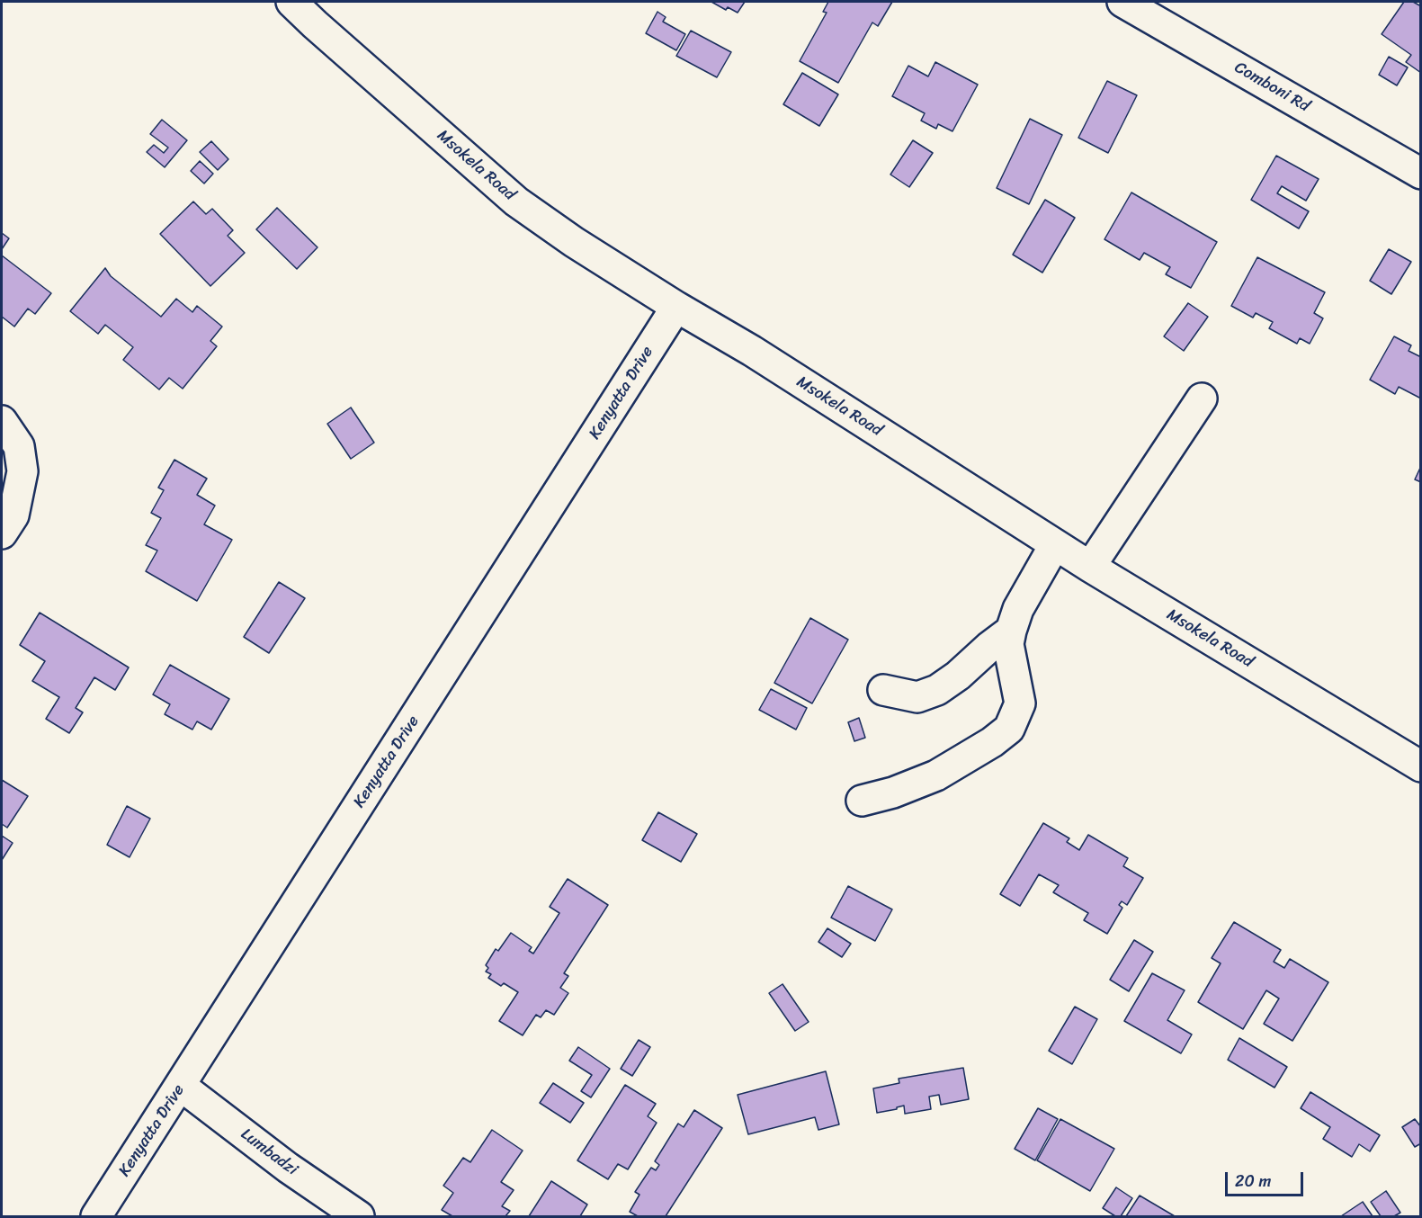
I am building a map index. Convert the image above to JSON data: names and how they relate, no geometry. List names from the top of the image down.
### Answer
{
  "streets": {
    "street": [
      "Comboni Rd",
      "Msokela Road",
      "Kenyatta Drive",
      "Lumbadzi"
    ]
  },
  "crossings": [
    ["Msokela Road", "Kenyatta Drive"],
    ["Kenyatta Drive", "Lumbadzi"]
  ],
  "scale_bar": "20 m"
}
